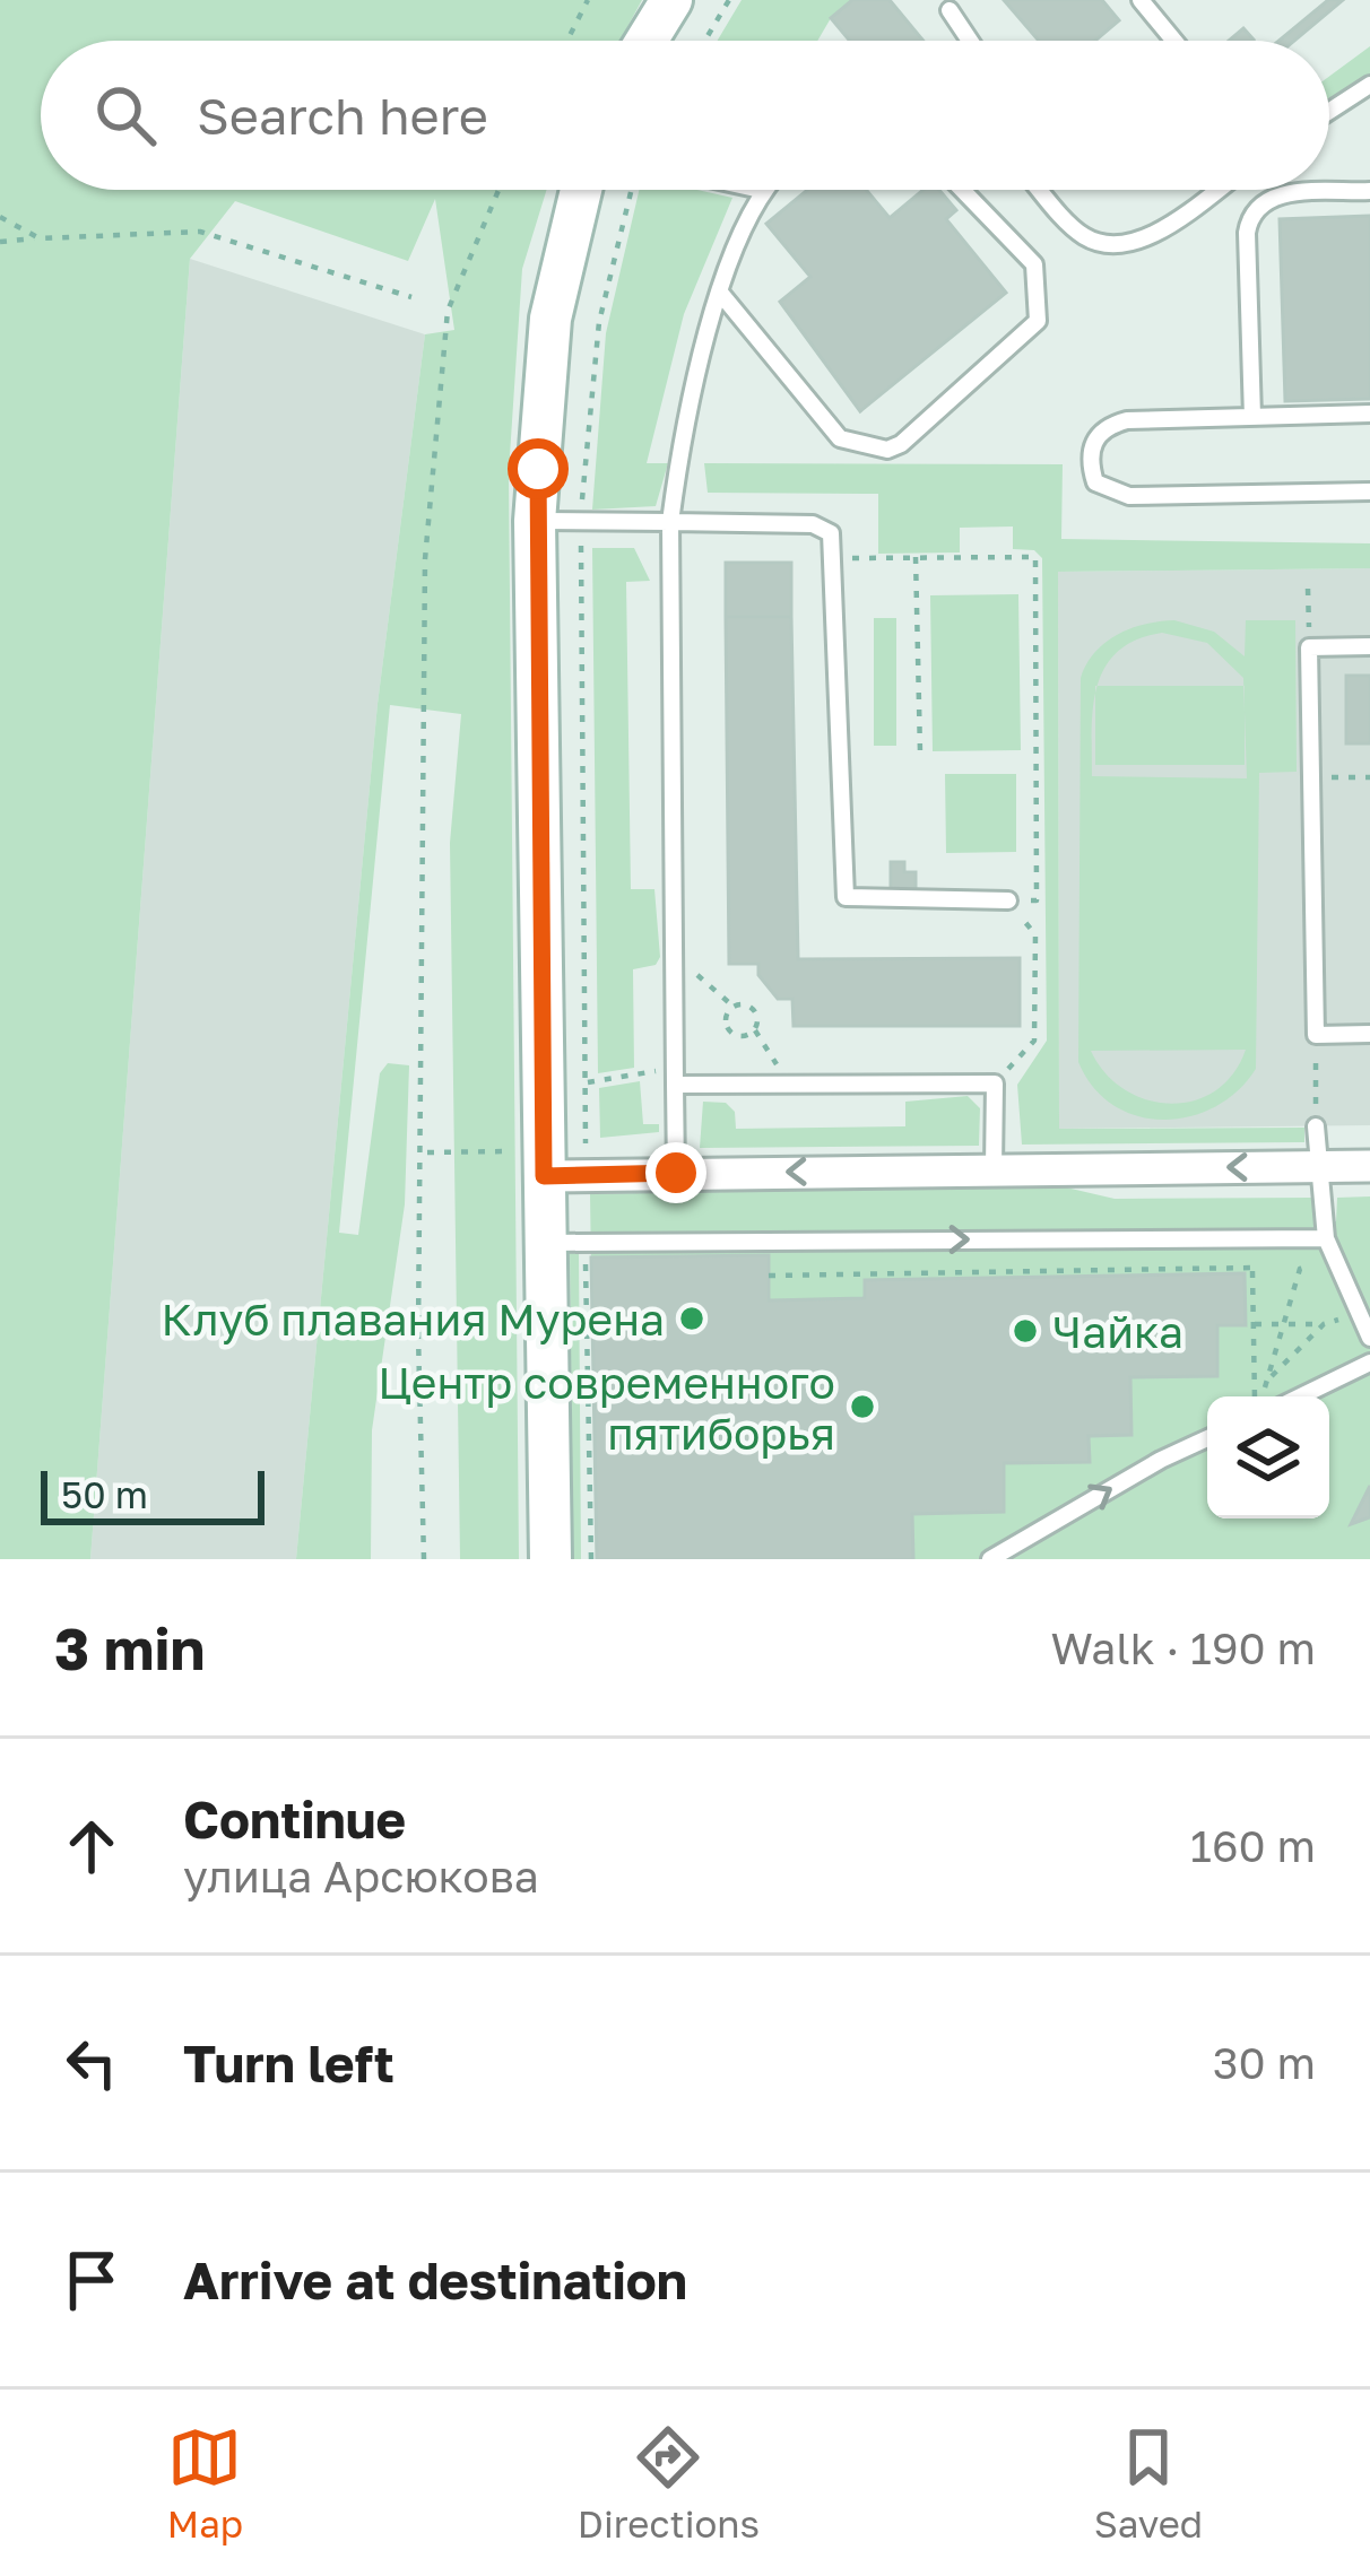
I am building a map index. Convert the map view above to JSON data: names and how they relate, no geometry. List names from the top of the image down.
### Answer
{
  "places": ["Клуб плавания Мурена", "Чайка", "Центр современного пятиборья"],
  "scale_bar": "50 m",
  "page": {
    "search": "Search here",
    "scale": "50 m",
    "heading": ["3 min", "Walk · 190 m"],
    "list": [
      ["Continue", "улица Арсюкова", "160 m"],
      ["Turn left", "30 m"],
      "Arrive at destination"
    ],
    "nav": ["Map", "Directions", "Saved"]
  }
}
